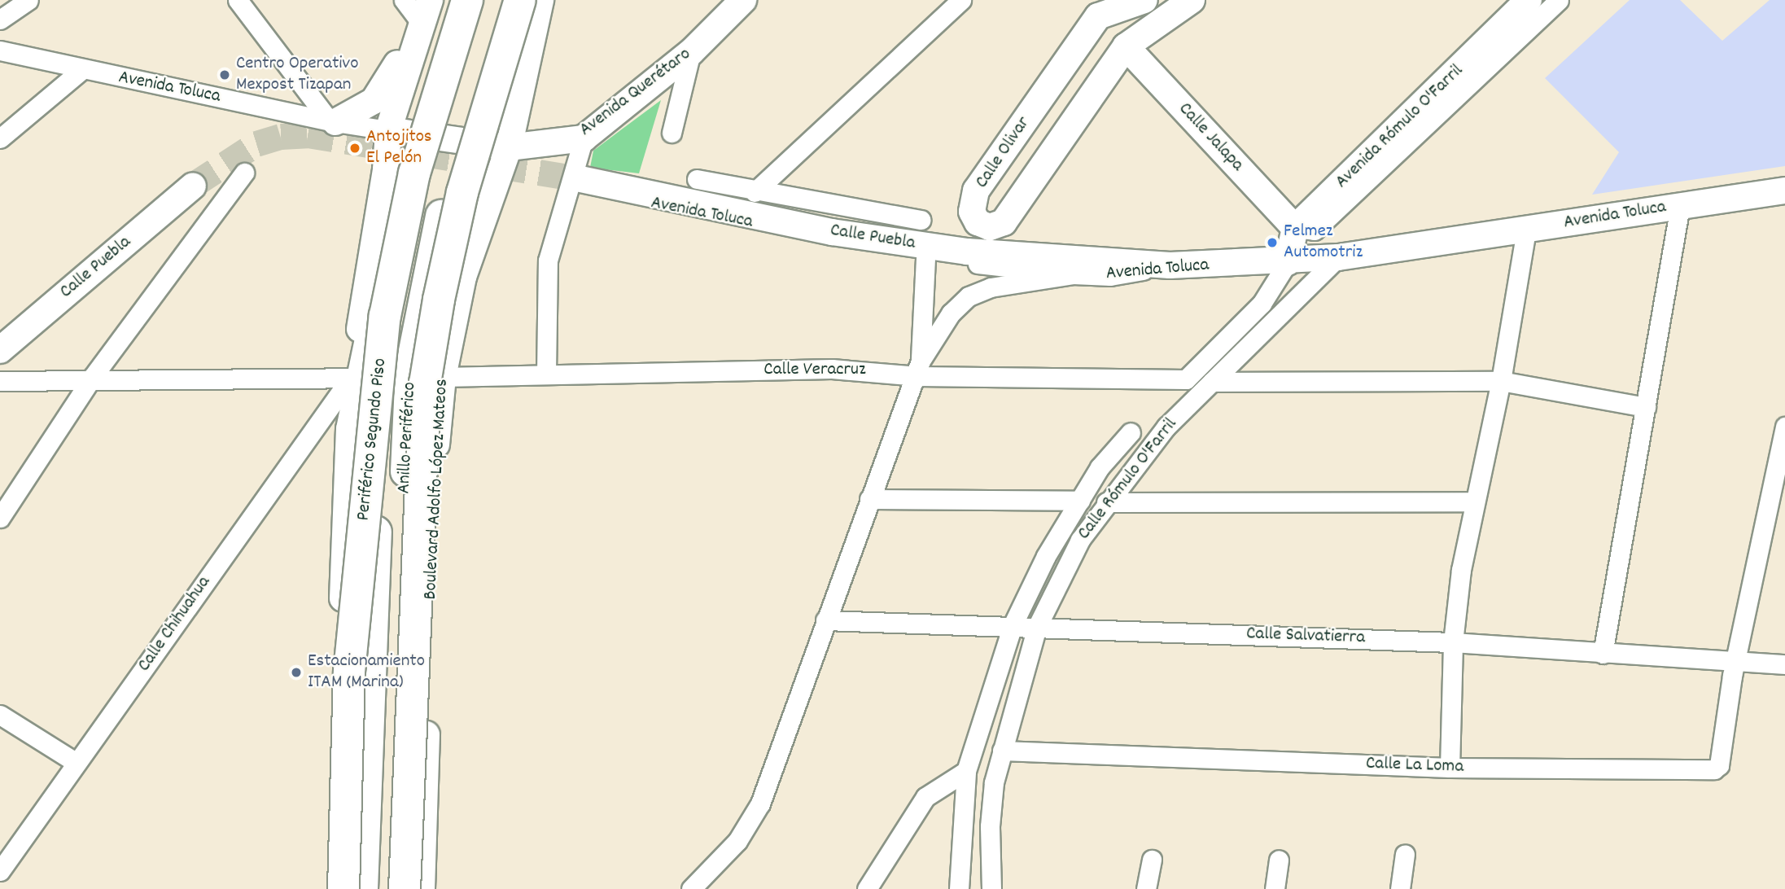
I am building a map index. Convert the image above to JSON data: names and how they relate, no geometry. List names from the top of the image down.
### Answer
{
  "streets": {
    "highway": ["Anillo Periférico", "Periférico Segundo Piso"],
    "main road": [
      "Avenida Toluca",
      "Avenida Querétaro",
      "Avenida Rómulo O'Farril",
      "Calle Jalapa",
      "Calle Olivar",
      "Calle Puebla",
      "Boulevard Adolfo López Mateos"
    ],
    "street": [
      "Calle Veracruz",
      "Calle Rómulo O'Farril",
      "Calle Chihuahua",
      "Calle Salvatierra",
      "Calle La Loma"
    ]
  },
  "crossings": [
    ["Avenida Toluca", "Avenida Querétaro"],
    ["Avenida Toluca", "Calle Puebla"],
    ["Avenida Toluca", "Calle Veracruz"],
    ["Avenida Toluca", "Calle Rómulo O'Farril"],
    ["Avenida Toluca", "Boulevard Adolfo López Mateos"],
    ["Avenida Querétaro", "Boulevard Adolfo López Mateos"],
    ["Avenida Rómulo O'Farril", "Calle Jalapa"],
    ["Calle Jalapa", "Calle Olivar"],
    ["Calle Veracruz", "Boulevard Adolfo López Mateos"],
    ["Calle Rómulo O'Farril", "Calle Salvatierra"],
    ["Calle Rómulo O'Farril", "Calle La Loma"],
    ["Calle Salvatierra", "Calle La Loma"]
  ],
  "places": [
    "Centro Operativo Mexpost Tizapan",
    "Antojitos El Pelón",
    "Felmez Automotriz",
    "Estacionamiento ITAM (Marina)"
  ]
}
